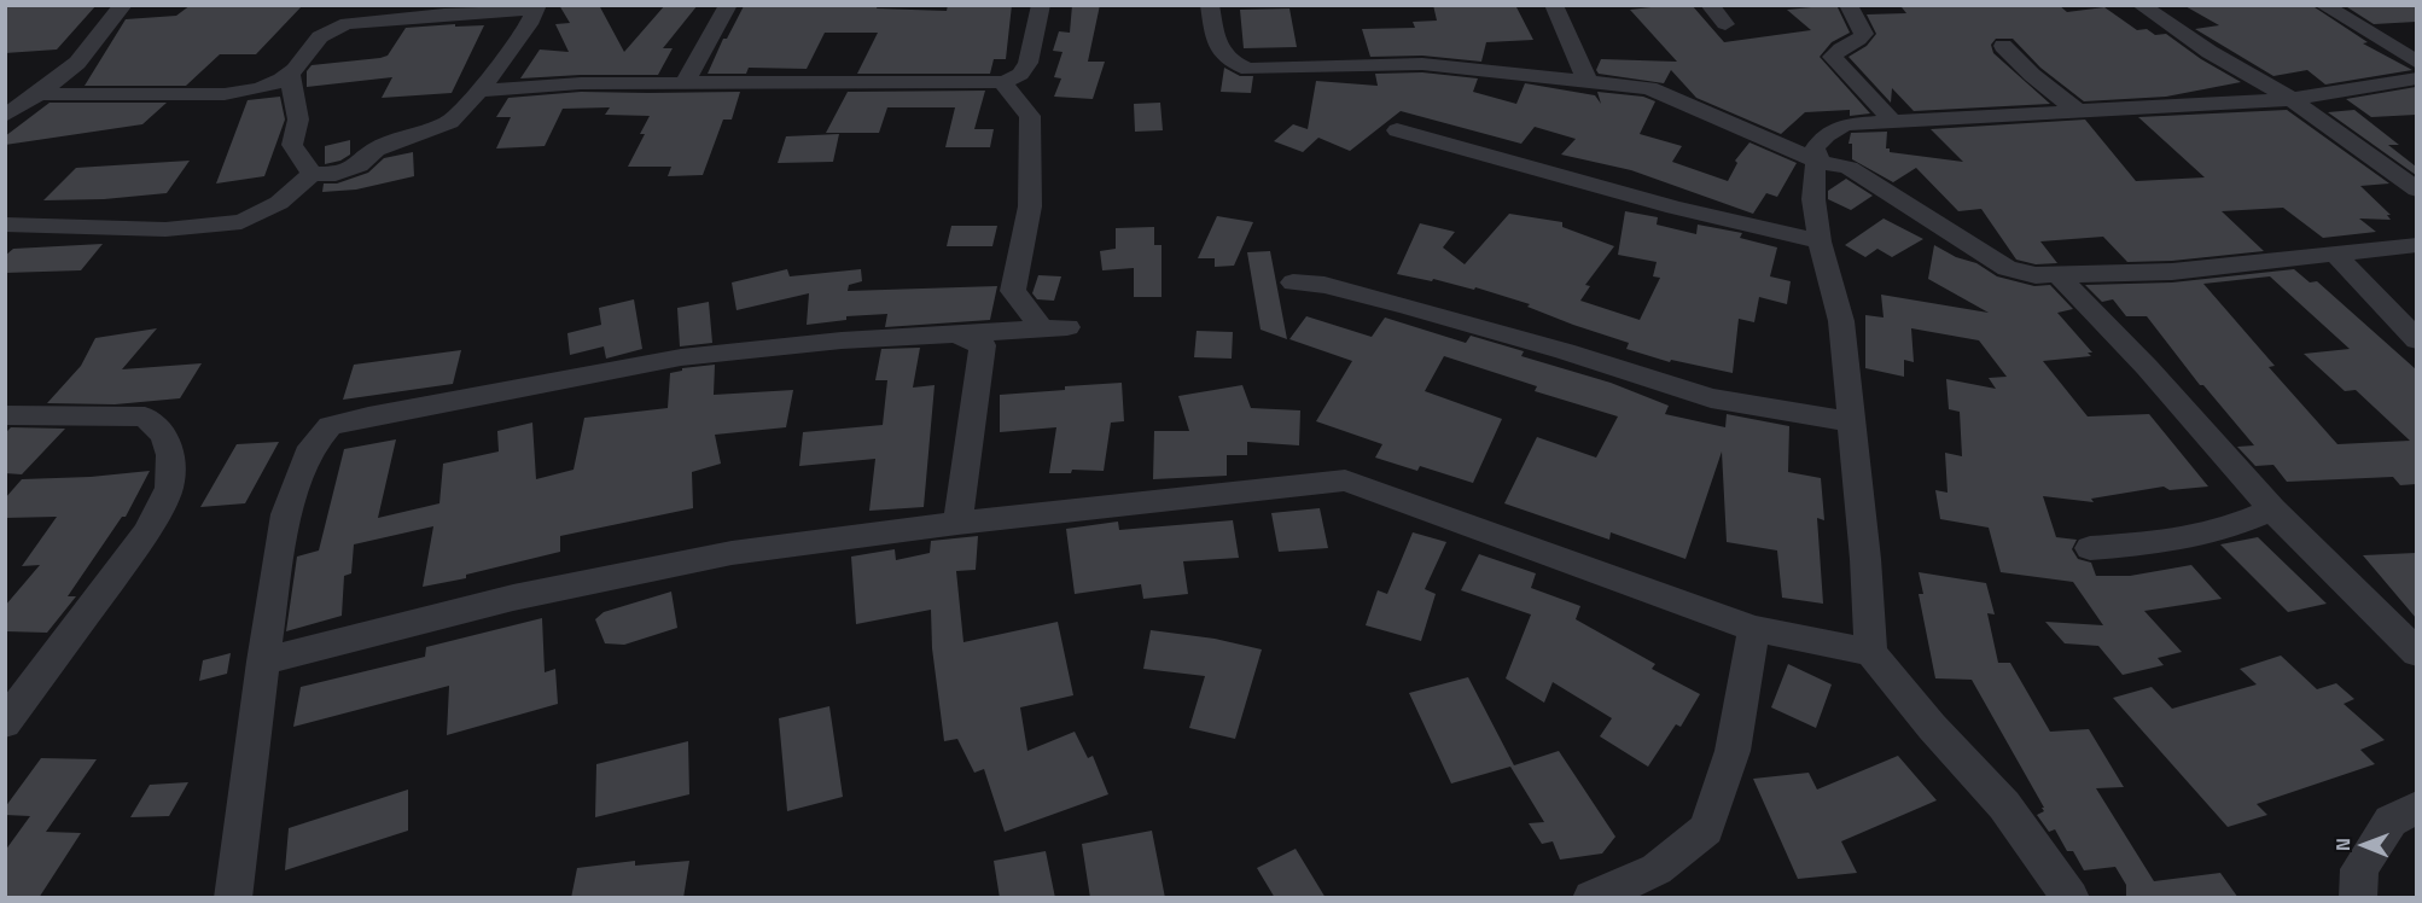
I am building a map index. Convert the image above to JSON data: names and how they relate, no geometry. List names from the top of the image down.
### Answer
{
  "north": "left"
}
